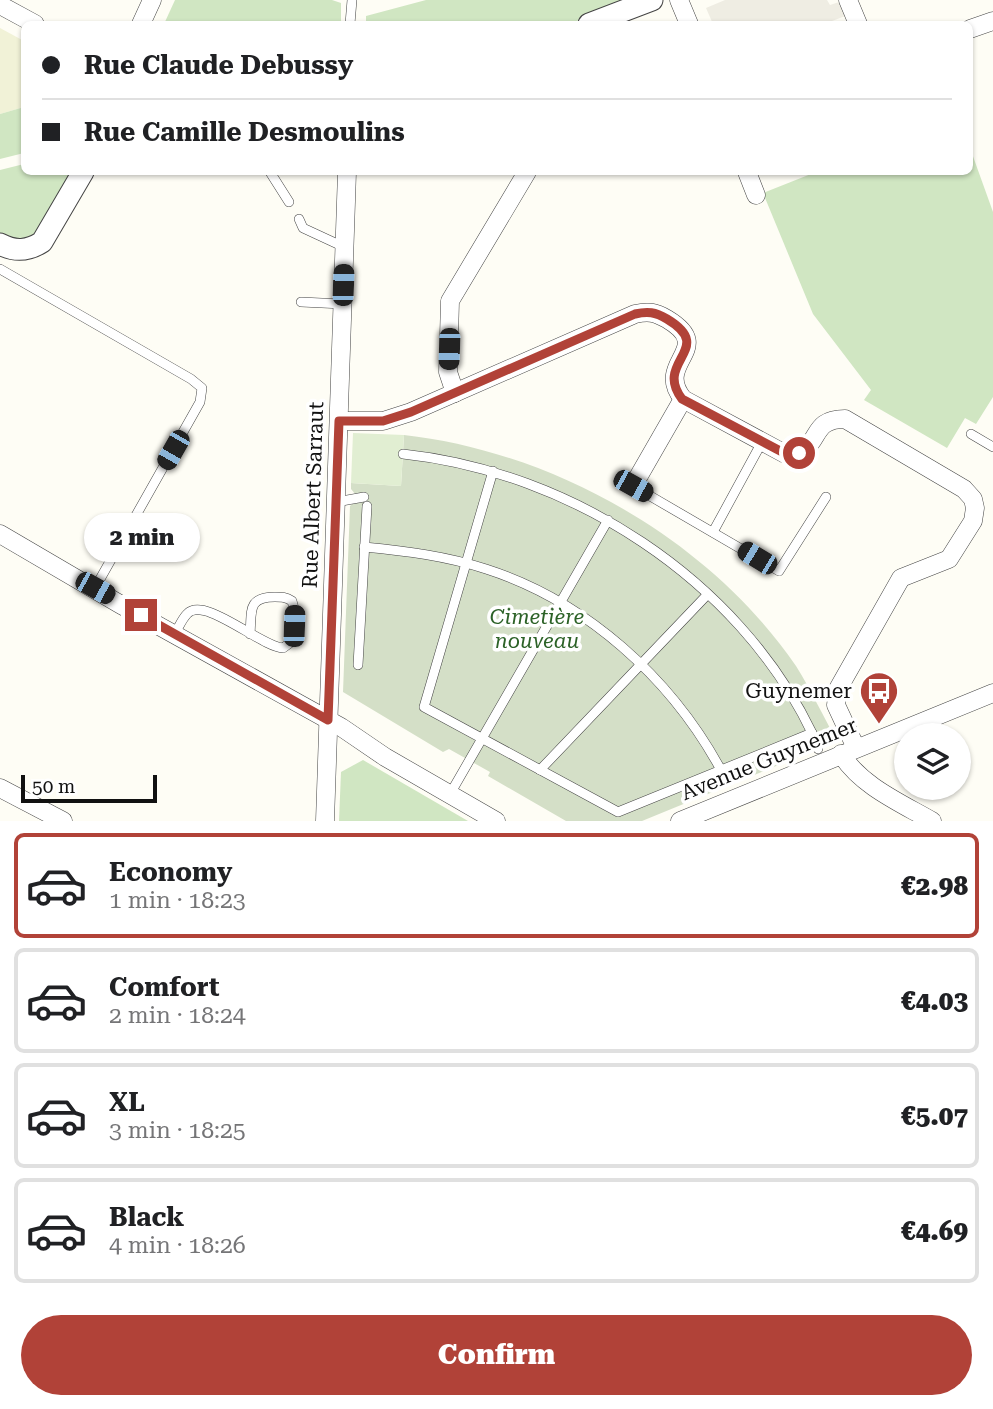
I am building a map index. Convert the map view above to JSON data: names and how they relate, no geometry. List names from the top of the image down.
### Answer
{
  "streets": {
    "street": ["Rue Albert Sarraut", "Avenue Guynemer"]
  },
  "parks": ["Cimetière nouveau"],
  "places": {
    "bus stop": ["Guynemer"]
  },
  "scale_bar": "50 m",
  "page": {
    "banner": ["Rue Claude Debussy", "Rue Camille Desmoulins"],
    "bubble": "2 min",
    "scale": "50 m",
    "list": [
      {
        "name": "Economy",
        "note": "1 min · 18:23",
        "value": "€2.98"
      },
      {
        "name": "Comfort",
        "note": "2 min · 18:24",
        "value": "€4.03"
      },
      {
        "name": "XL",
        "note": "3 min · 18:25",
        "value": "€5.07"
      },
      {
        "name": "Black",
        "note": "4 min · 18:26",
        "value": "€4.69"
      }
    ],
    "buttons": "Confirm"
  }
}
